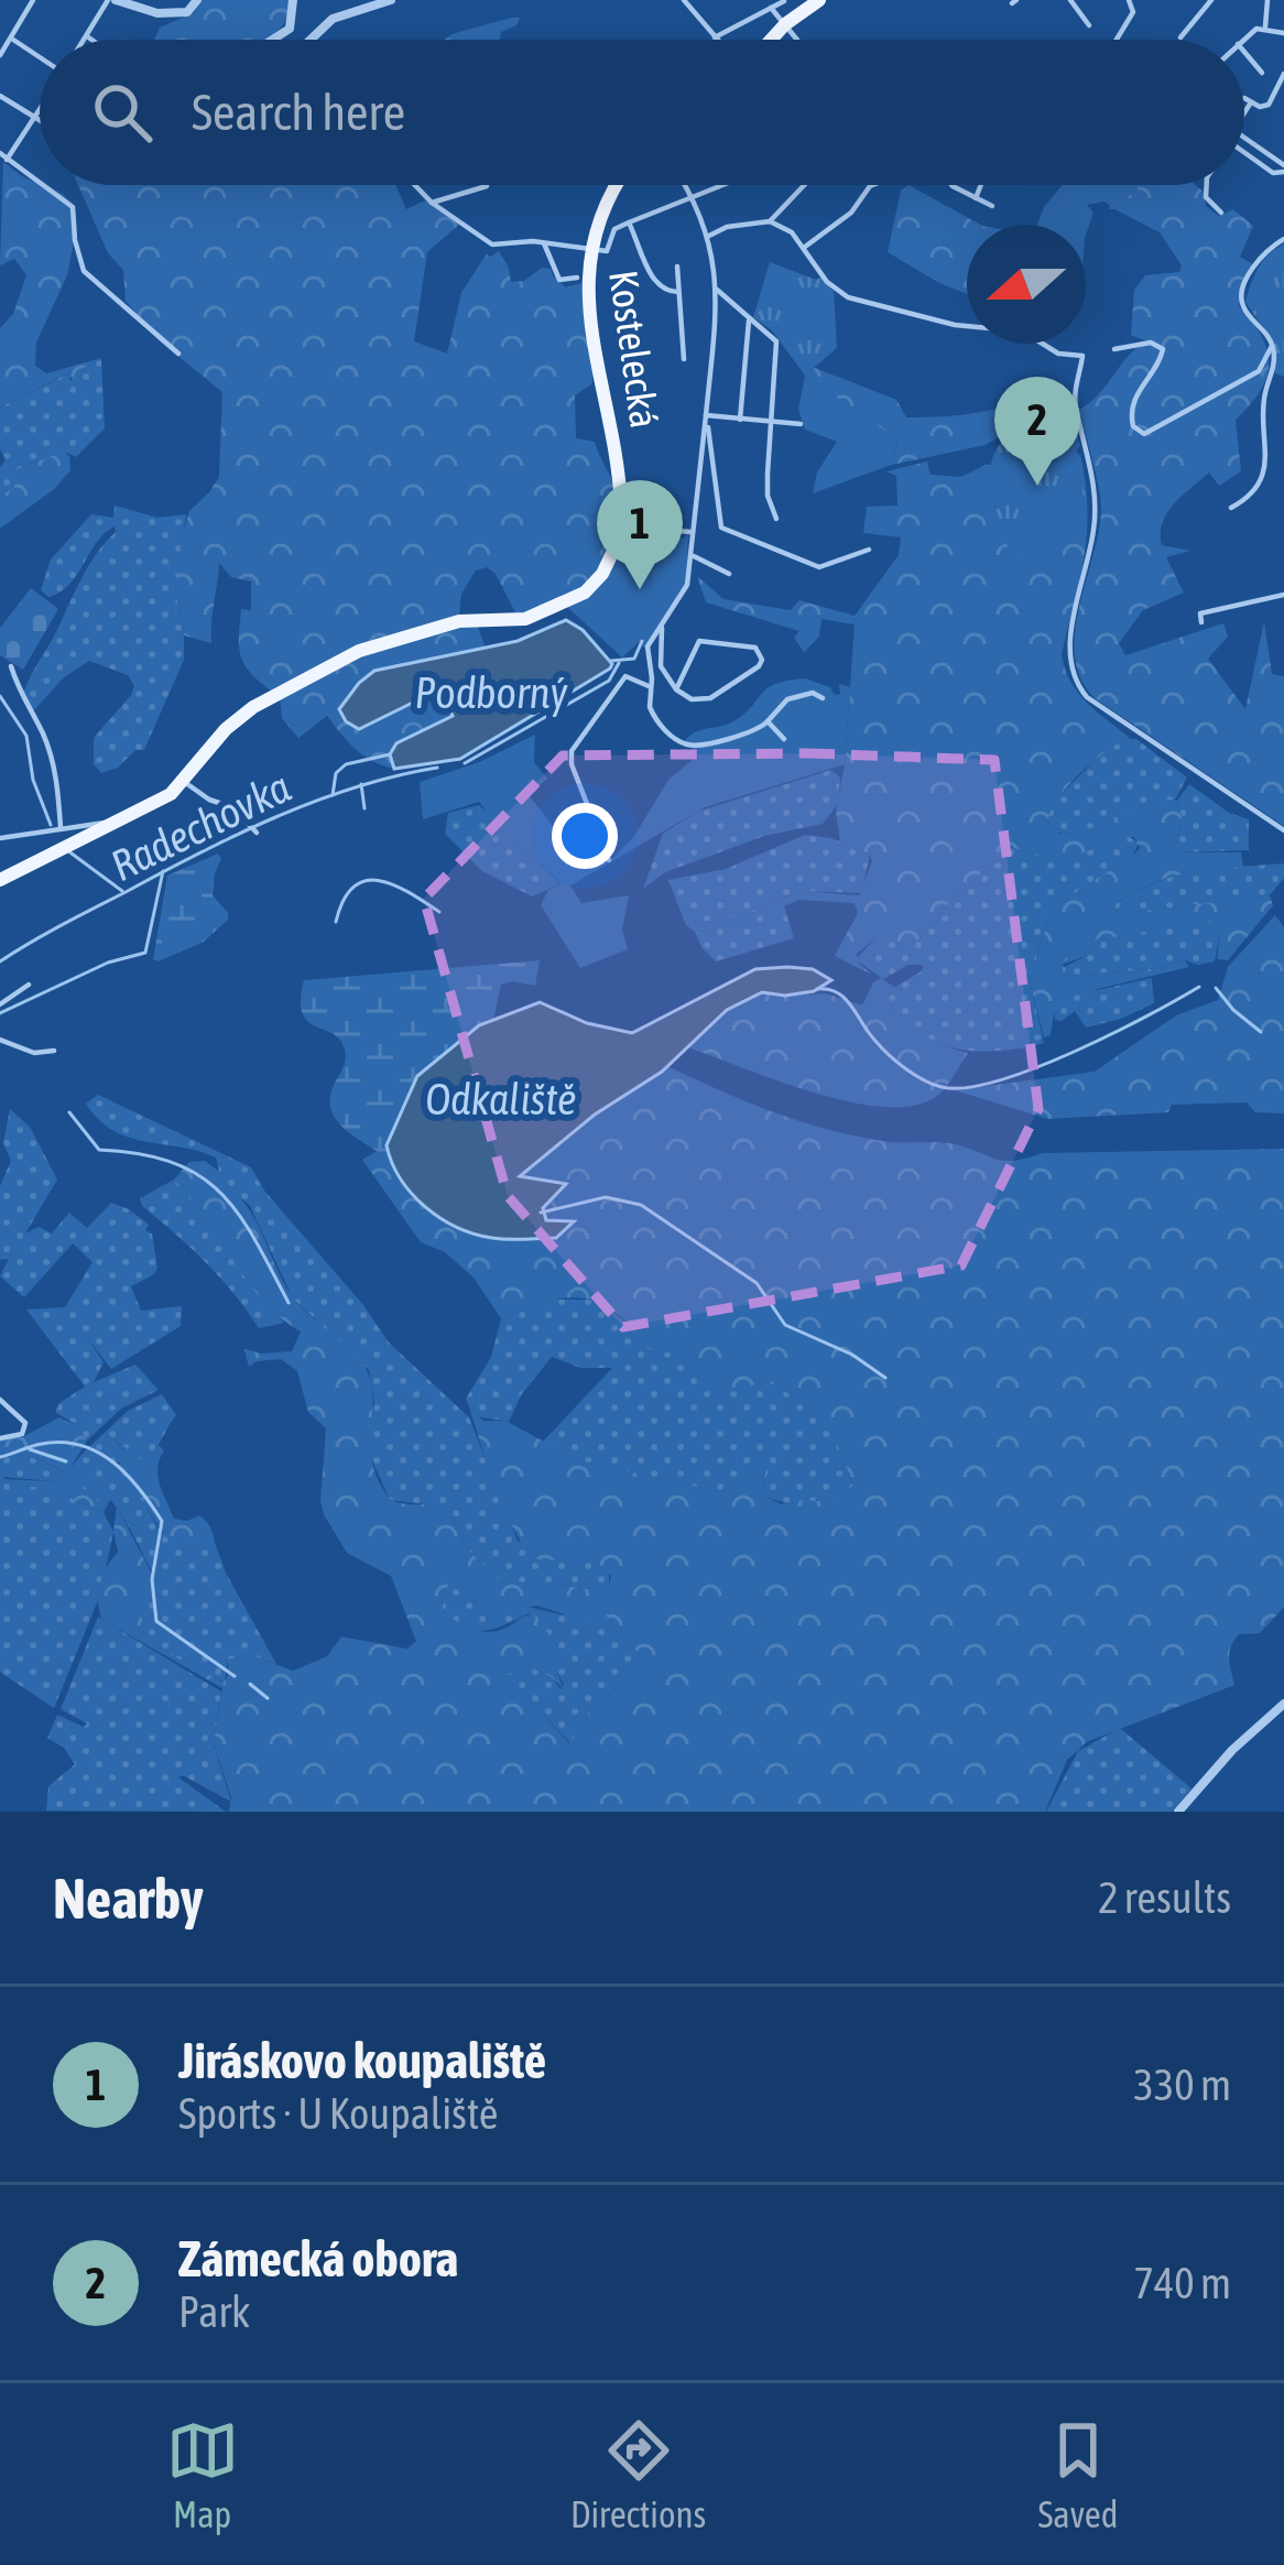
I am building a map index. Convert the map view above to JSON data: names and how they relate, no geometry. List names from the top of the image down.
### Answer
{
  "streets": {
    "main road": ["Kostelecká"]
  },
  "water": ["Podborný", "Radechovka", "Odkaliště"],
  "north": "left",
  "page": {
    "search": "Search here",
    "pins": ["2", "1"],
    "heading": ["Nearby", "2 results"],
    "list": [
      {
        "mark": "1",
        "name": "Jiráskovo koupaliště",
        "note": "Sports · U Koupaliště",
        "value": "330 m"
      },
      {
        "mark": "2",
        "name": "Zámecká obora",
        "note": "Park",
        "value": "740 m"
      }
    ],
    "nav": ["Map", "Directions", "Saved"]
  }
}
